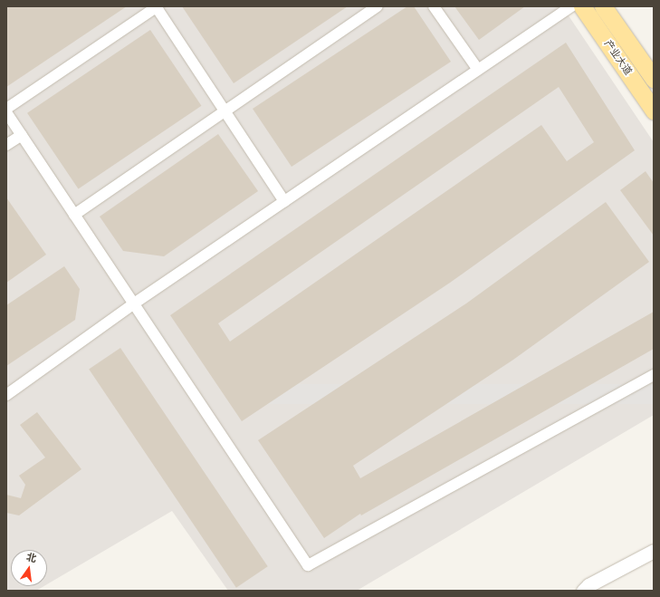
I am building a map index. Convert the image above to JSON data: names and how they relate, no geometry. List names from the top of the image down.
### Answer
{
  "streets": {
    "main road": ["产业大道"]
  },
  "north": "top"
}
